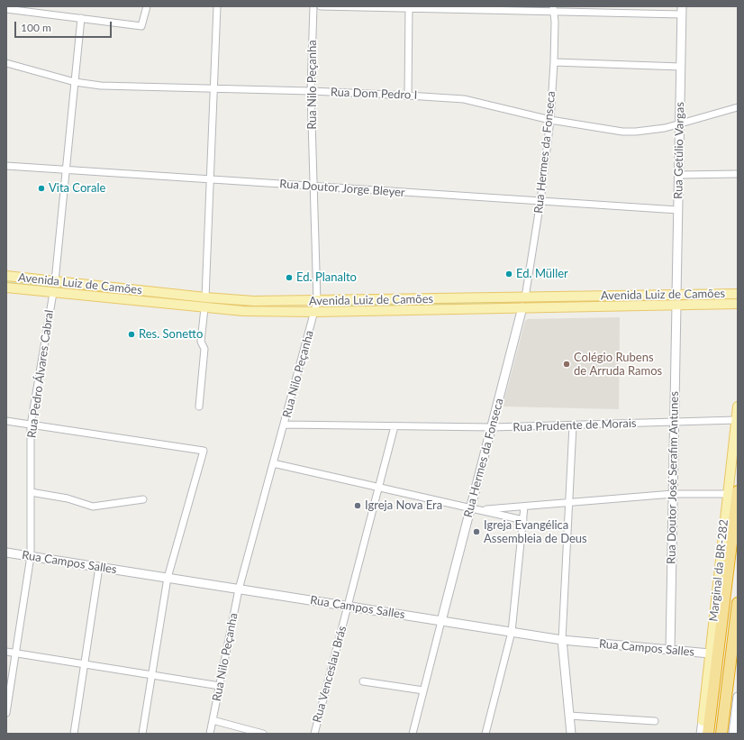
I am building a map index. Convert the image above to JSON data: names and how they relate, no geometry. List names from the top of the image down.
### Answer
{
  "streets": {
    "main road": ["Avenida Luiz de Camões", "Marginal da BR-282"],
    "street": [
      "Rua Nilo Peçanha",
      "Rua Dom Pedro I",
      "Rua Getúlio Vargas",
      "Rua Hermes da Fonseca",
      "Rua Doutor Jorge Bleyer",
      "Rua Pedro Álvares Cabral",
      "Rua Prudente de Morais",
      "Rua Doutor José Serafim Antunes",
      "Rua Campos Salles",
      "Rua Venceslau Brás"
    ]
  },
  "crossings": [
    ["Rua Nilo Peçanha", "Rua Dom Pedro I"],
    ["Rua Nilo Peçanha", "Rua Doutor Jorge Bleyer"],
    ["Rua Nilo Peçanha", "Avenida Luiz de Camões"],
    ["Rua Nilo Peçanha", "Rua Prudente de Morais"],
    ["Rua Nilo Peçanha", "Rua Campos Salles"],
    ["Rua Dom Pedro I", "Rua Getúlio Vargas"],
    ["Rua Dom Pedro I", "Rua Hermes da Fonseca"],
    ["Rua Getúlio Vargas", "Rua Doutor Jorge Bleyer"],
    ["Rua Getúlio Vargas", "Avenida Luiz de Camões"],
    ["Rua Hermes da Fonseca", "Rua Doutor Jorge Bleyer"],
    ["Rua Hermes da Fonseca", "Avenida Luiz de Camões"],
    ["Rua Hermes da Fonseca", "Rua Prudente de Morais"],
    ["Rua Hermes da Fonseca", "Rua Campos Salles"],
    ["Avenida Luiz de Camões", "Rua Pedro Álvares Cabral"],
    ["Avenida Luiz de Camões", "Rua Doutor José Serafim Antunes"],
    ["Rua Pedro Álvares Cabral", "Rua Campos Salles"],
    ["Rua Prudente de Morais", "Rua Doutor José Serafim Antunes"],
    ["Rua Prudente de Morais", "Marginal da BR-282"],
    ["Rua Prudente de Morais", "Rua Venceslau Brás"],
    ["Rua Doutor José Serafim Antunes", "Rua Campos Salles"],
    ["Rua Campos Salles", "Marginal da BR-282"],
    ["Rua Campos Salles", "Rua Venceslau Brás"]
  ],
  "places": [
    "Vita Corale",
    "Ed. Müller",
    "Ed. Planalto",
    "Res. Sonetto",
    "Colégio Rubens de Arruda Ramos",
    "Igreja Nova Era",
    "Igreja Evangélica Assembleia de Deus"
  ],
  "scale_bar": "100 m"
}
